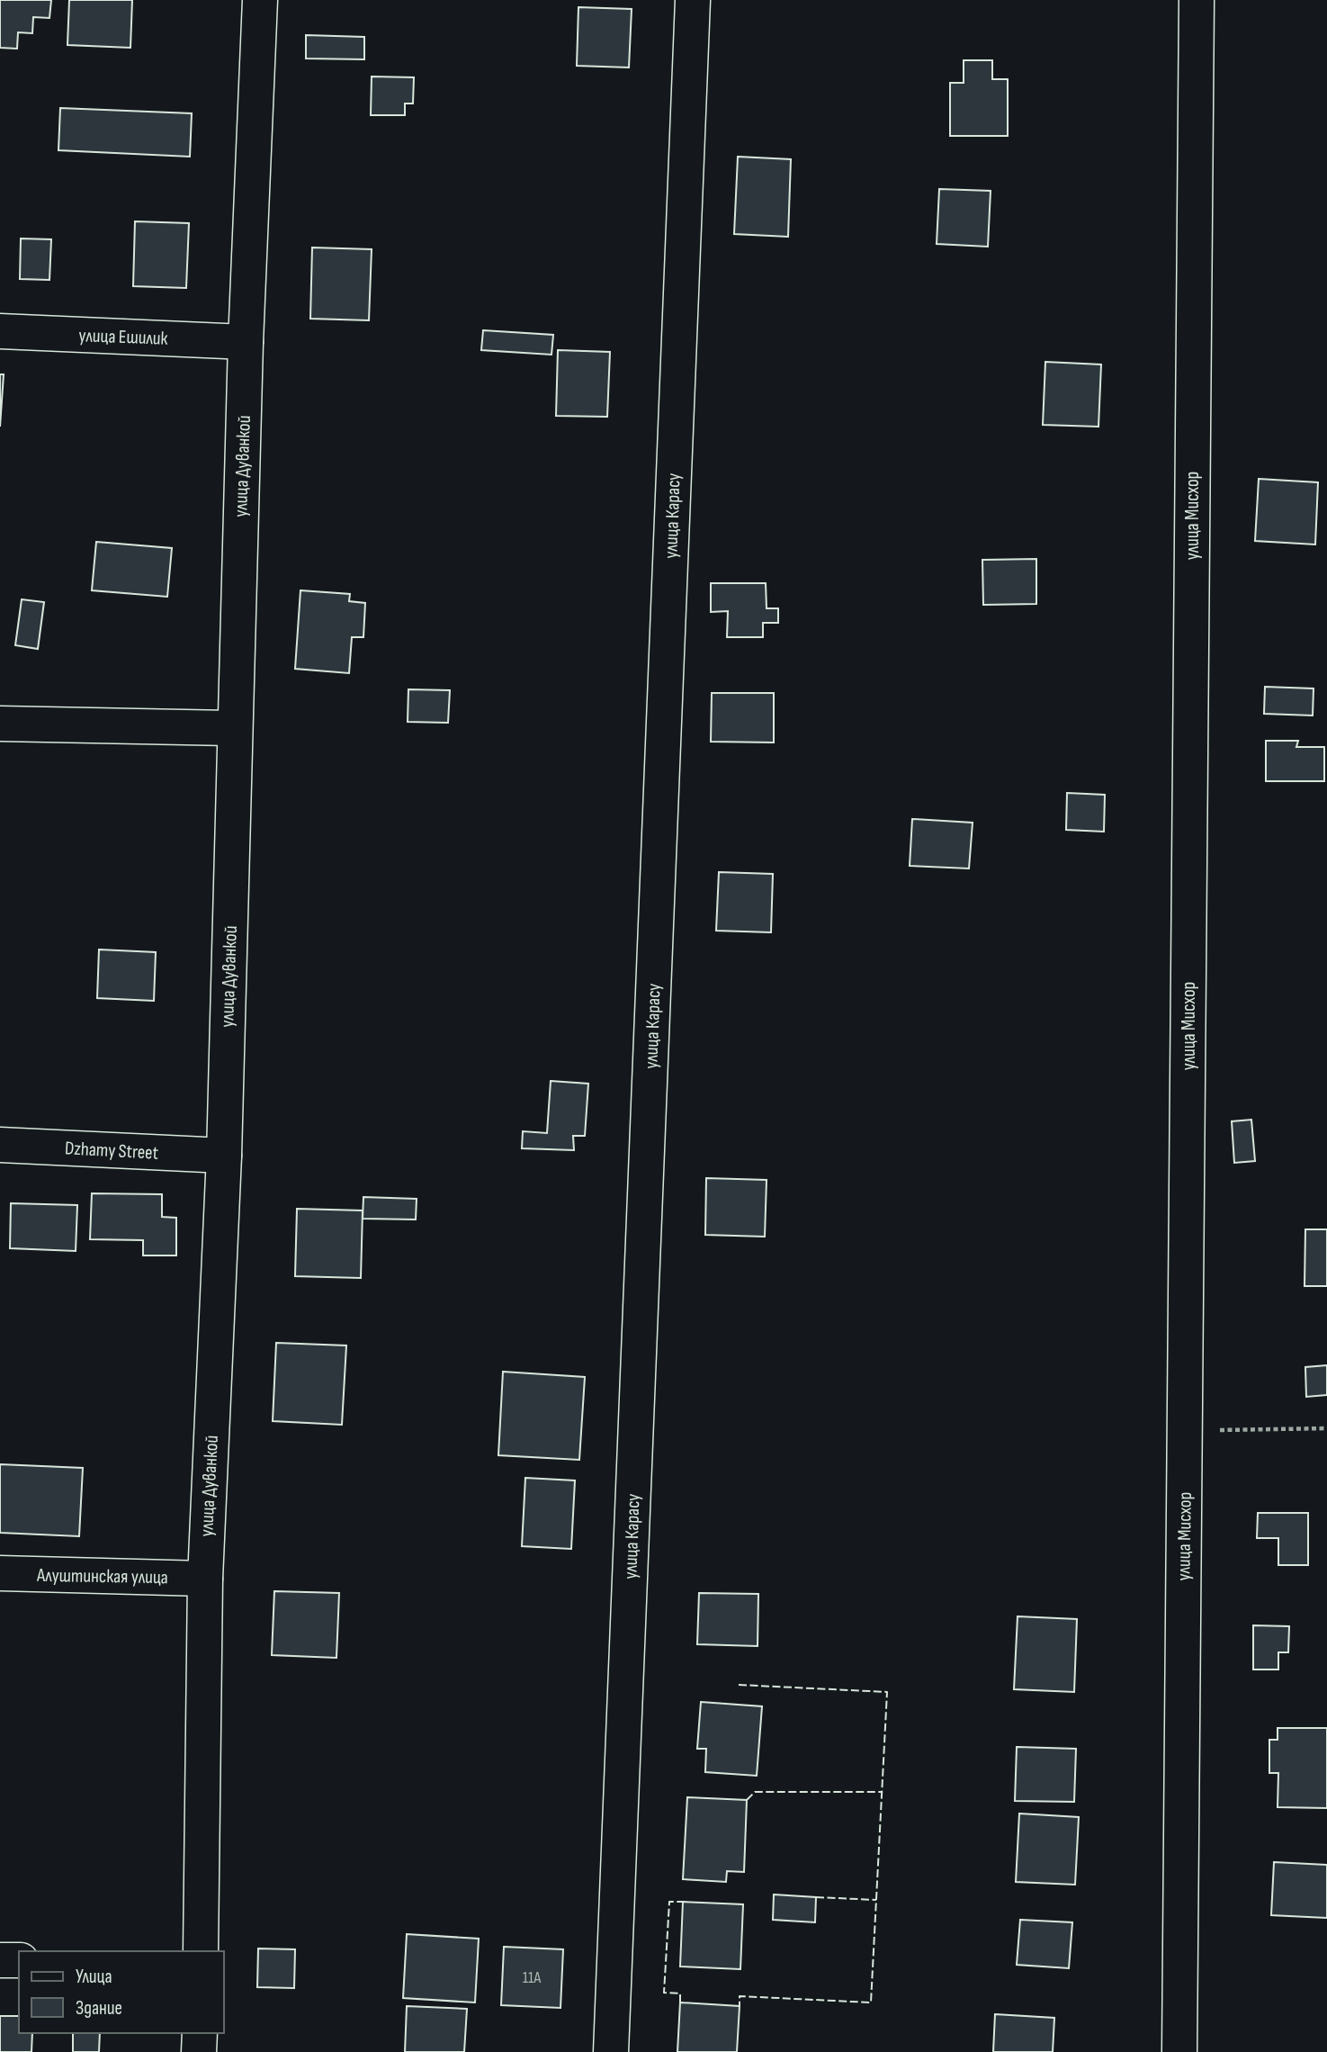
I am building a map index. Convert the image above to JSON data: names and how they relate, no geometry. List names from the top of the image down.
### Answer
{
  "streets": {
    "street": [
      "улица Ешилик",
      "улица Дуванкой",
      "улица Карасу",
      "улица Мисхор",
      "Dzhamy Street",
      "Алуштинская улица"
    ]
  },
  "crossings": [
    ["улица Ешилик", "улица Дуванкой"],
    ["улица Дуванкой", "Dzhamy Street"],
    ["улица Дуванкой", "Алуштинская улица"]
  ],
  "house_numbers": ["11А"],
  "legend": ["Улица", "Здание"]
}
